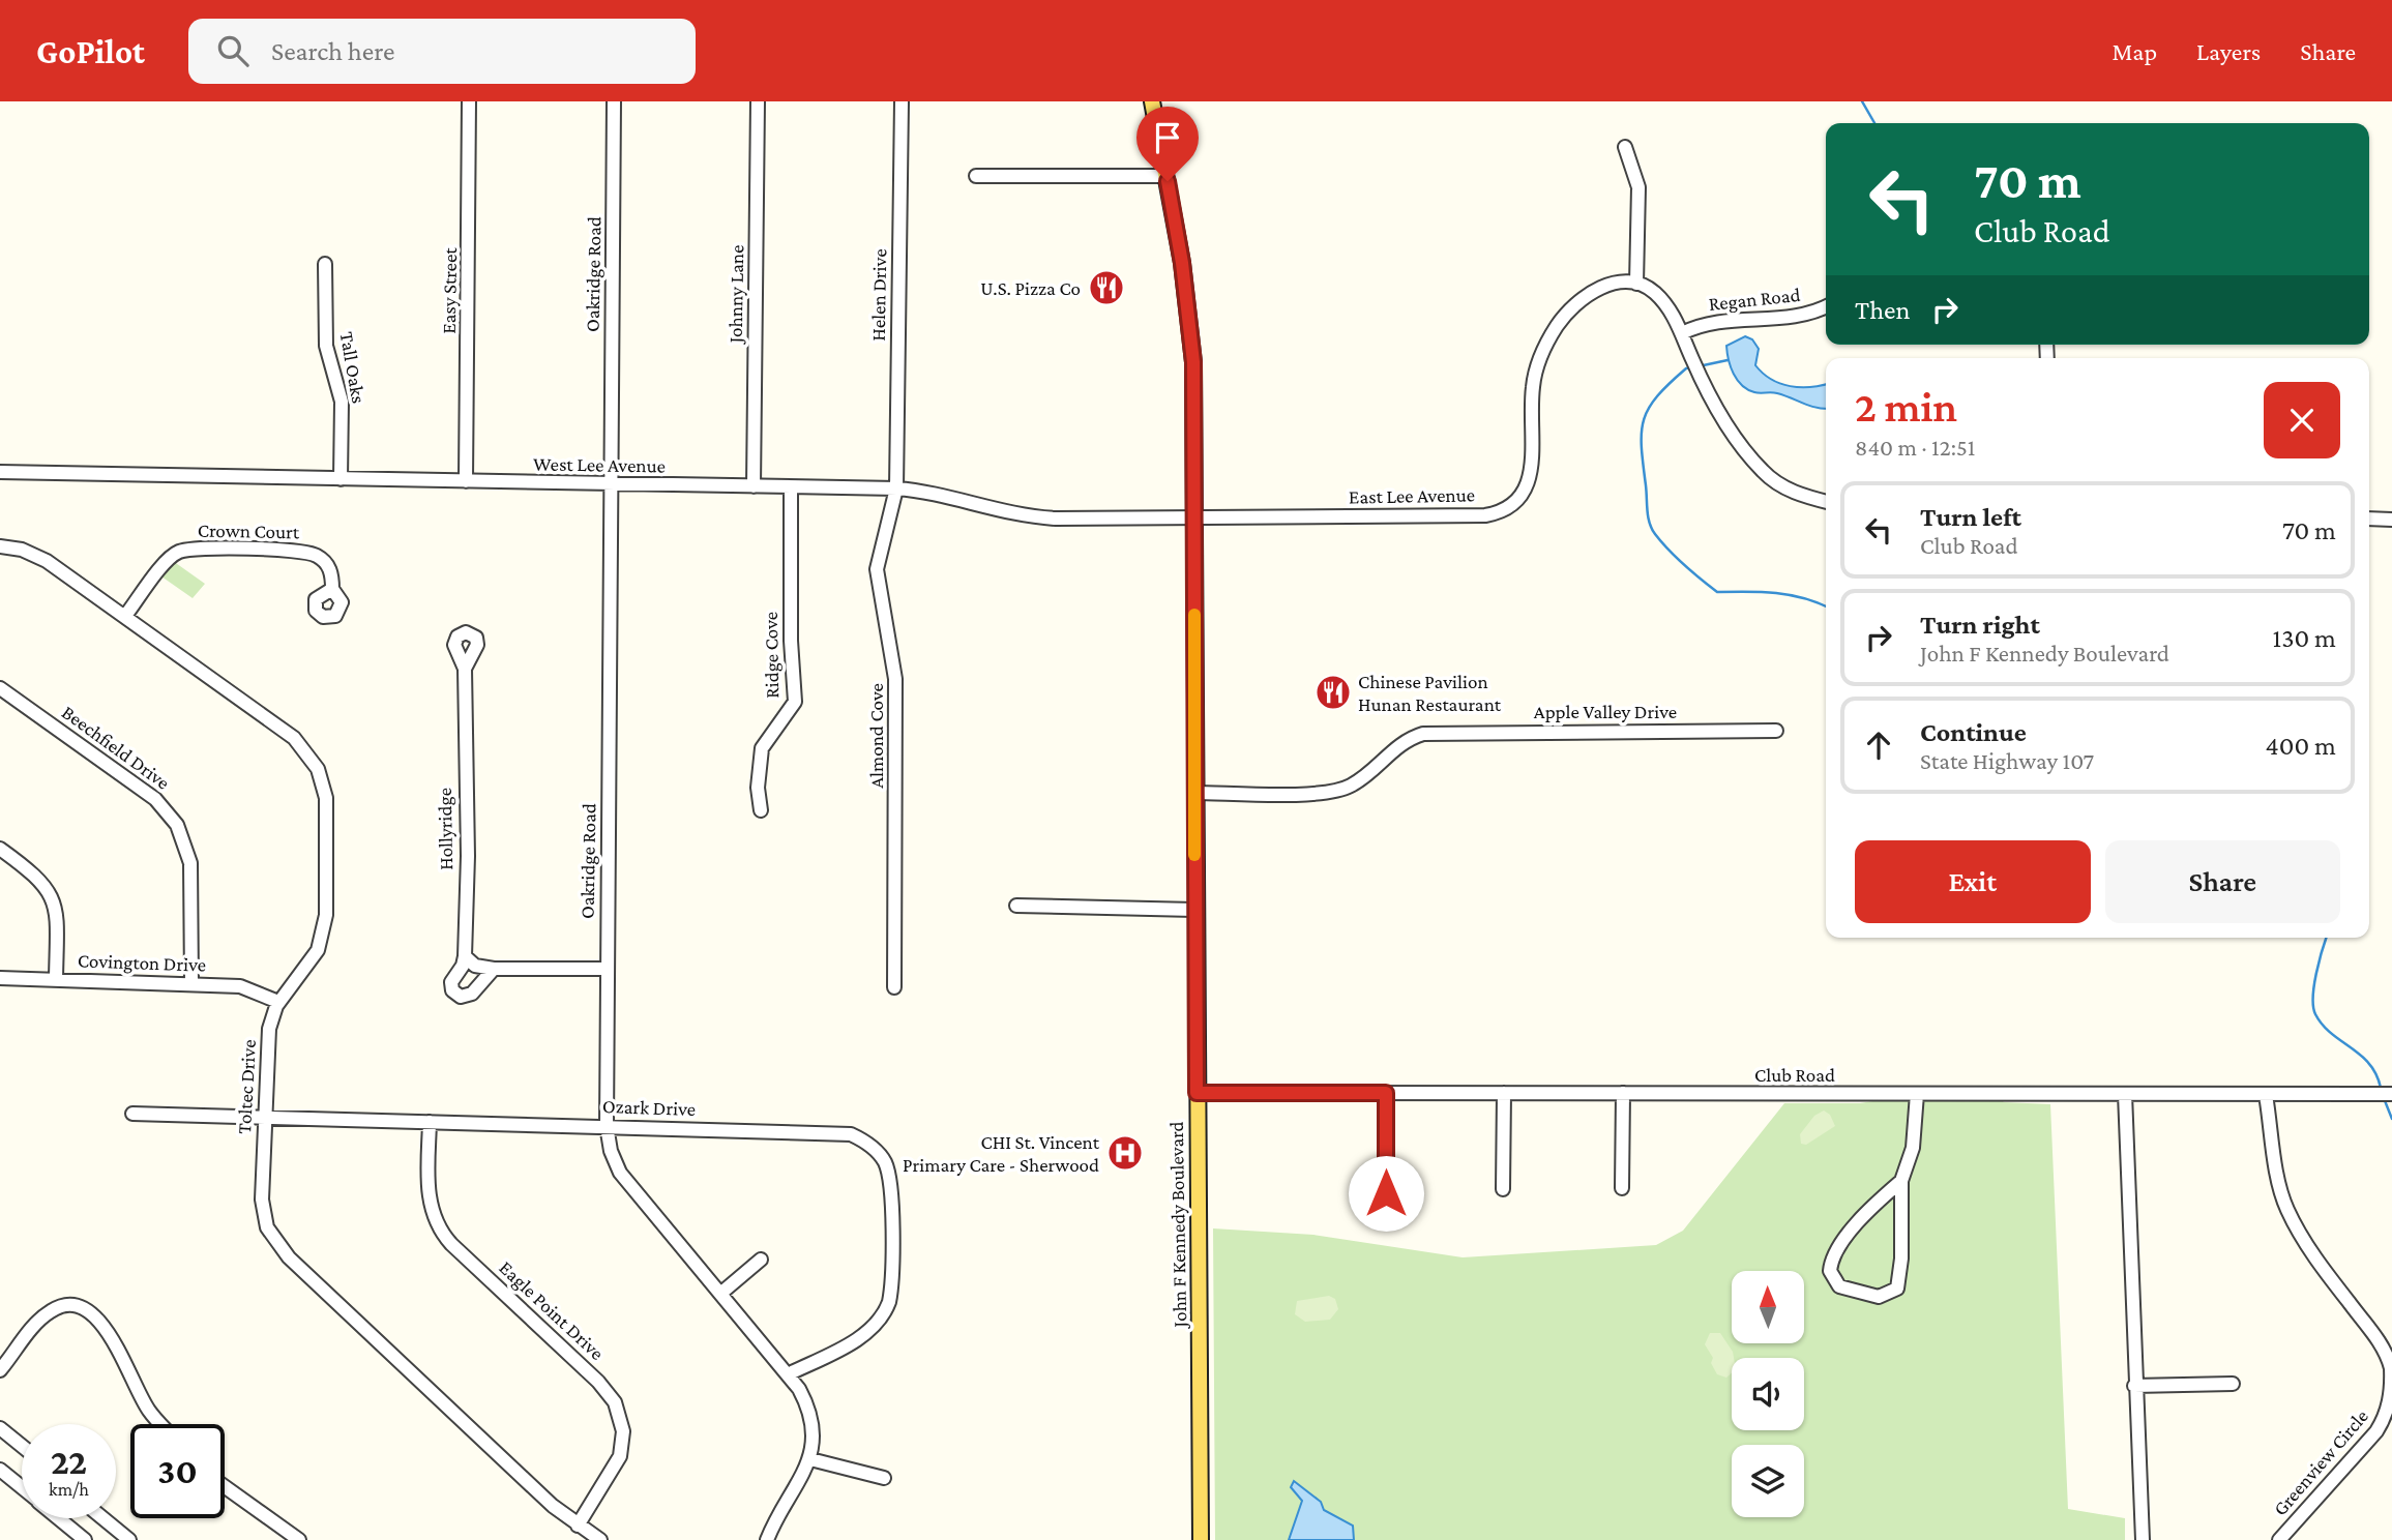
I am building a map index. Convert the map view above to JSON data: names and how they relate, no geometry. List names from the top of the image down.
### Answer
{
  "streets": {
    "main road": ["John F Kennedy Boulevard"],
    "street": [
      "Oakridge Road",
      "Easy Street",
      "Johnny Lane",
      "Helen Drive",
      "Regan Road",
      "Tall Oaks",
      "West Lee Avenue",
      "East Lee Avenue",
      "Crown Court",
      "Ridge Cove",
      "Apple Valley Drive",
      "Almond Cove",
      "Beechfield Drive",
      "Hollyridge",
      "Covington Drive",
      "Club Road",
      "Toltec Drive",
      "Ozark Drive",
      "Eagle Point Drive",
      "Greenview Circle"
    ]
  },
  "crossings": [
    ["Oakridge Road", "West Lee Avenue"],
    ["Oakridge Road", "Ozark Drive"],
    ["Easy Street", "West Lee Avenue"],
    ["Johnny Lane", "West Lee Avenue"],
    ["Helen Drive", "West Lee Avenue"],
    ["Helen Drive", "Almond Cove"],
    ["Tall Oaks", "West Lee Avenue"],
    ["West Lee Avenue", "East Lee Avenue"],
    ["West Lee Avenue", "Ridge Cove"],
    ["West Lee Avenue", "Almond Cove"],
    ["West Lee Avenue", "John F Kennedy Boulevard"],
    ["East Lee Avenue", "John F Kennedy Boulevard"],
    ["Crown Court", "Toltec Drive"],
    ["Apple Valley Drive", "John F Kennedy Boulevard"],
    ["Beechfield Drive", "Covington Drive"],
    ["Covington Drive", "Toltec Drive"],
    ["Club Road", "John F Kennedy Boulevard"],
    ["Club Road", "Greenview Circle"],
    ["Toltec Drive", "Ozark Drive"],
    ["Toltec Drive", "Eagle Point Drive"],
    ["Ozark Drive", "Eagle Point Drive"]
  ],
  "places": {
    "restaurant": ["U.S. Pizza Co", "Chinese Pavilion Hunan Restaurant"],
    "hospital": ["CHI St. Vincent Primary Care - Sherwood"]
  },
  "north": "top",
  "page": {
    "header": "GoPilot",
    "search": "Search here",
    "nav": ["Map", "Layers", "Share"],
    "turn": ["70 m", "Club Road"],
    "then": "Then",
    "heading": ["2 min", "840 m · 12:51"],
    "list": [
      {
        "name": "Turn left",
        "note": "Club Road",
        "value": "70 m"
      },
      {
        "name": "Turn right",
        "note": "John F Kennedy Boulevard",
        "value": "130 m"
      },
      {
        "name": "Continue",
        "note": "State Highway 107",
        "value": "400 m"
      }
    ],
    "buttons": ["Exit", "Share"],
    "speed": "22 km/h",
    "limit": "30"
  }
}
